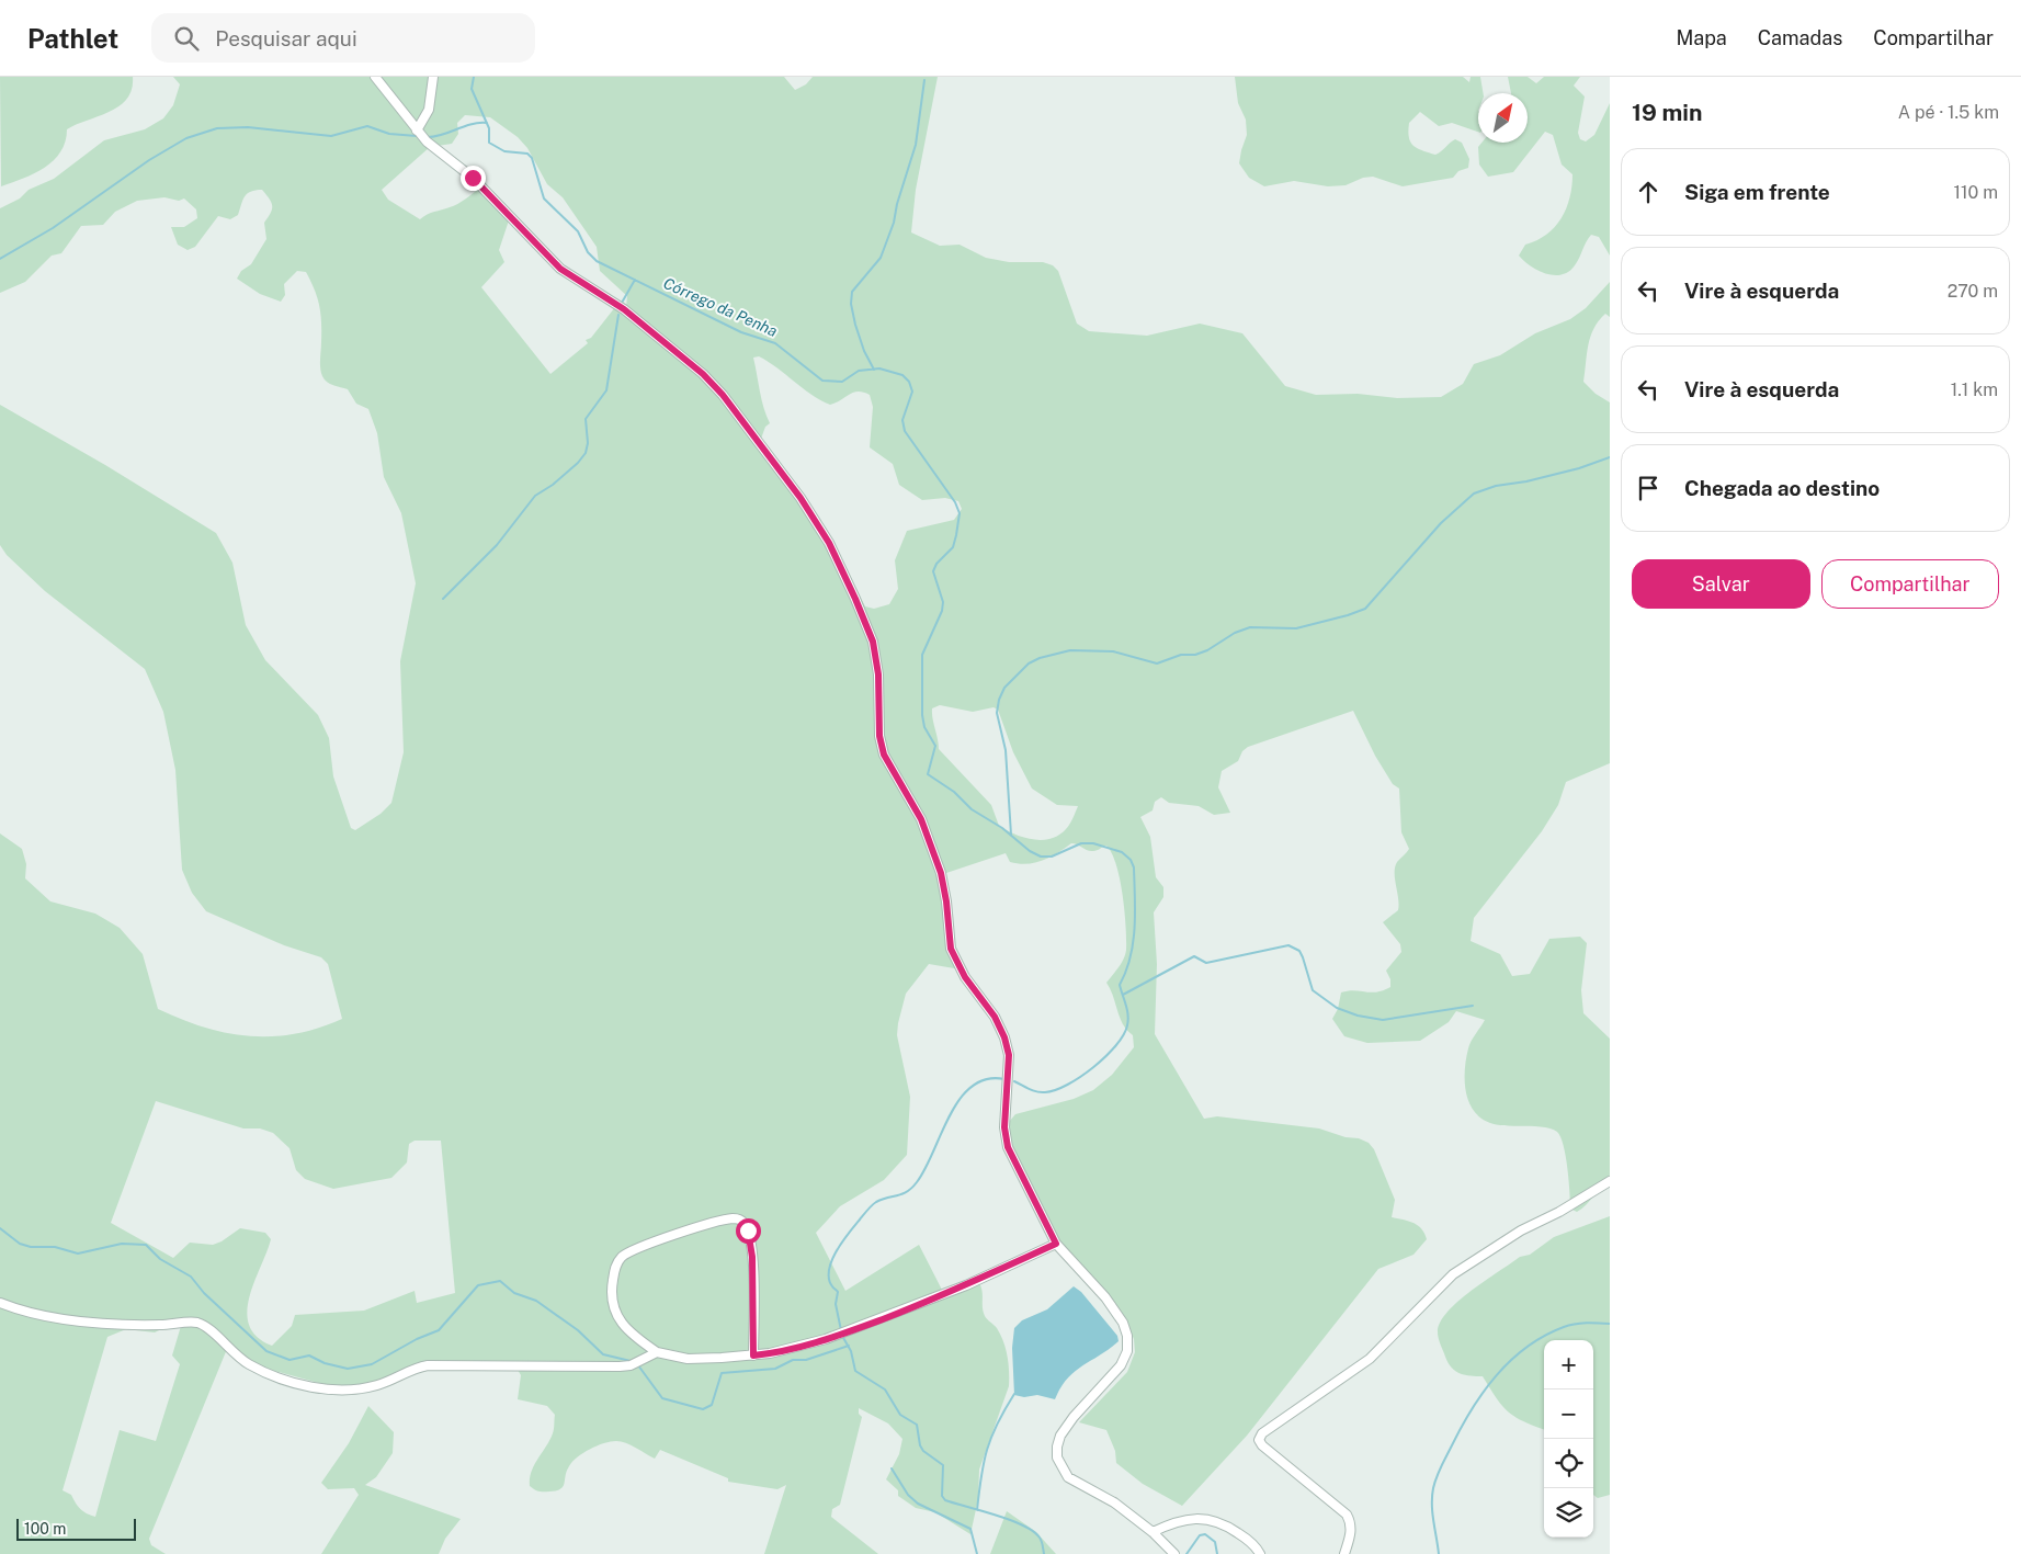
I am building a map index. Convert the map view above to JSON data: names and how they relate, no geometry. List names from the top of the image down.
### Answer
{
  "water": ["Córrego da Penha"],
  "scale_bar": "100 m",
  "north": "top right",
  "page": {
    "header": "Pathlet",
    "search": "Pesquisar aqui",
    "nav": ["Mapa", "Camadas", "Compartilhar"],
    "heading": ["19 min", "A pé · 1.5 km"],
    "list": [
      ["Siga em frente", "110 m"],
      ["Vire à esquerda", "270 m"],
      ["Vire à esquerda", "1.1 km"],
      "Chegada ao destino"
    ],
    "buttons": ["Salvar", "Compartilhar"],
    "map_buttons": ["+", "−"],
    "scale": "100 m"
  }
}
